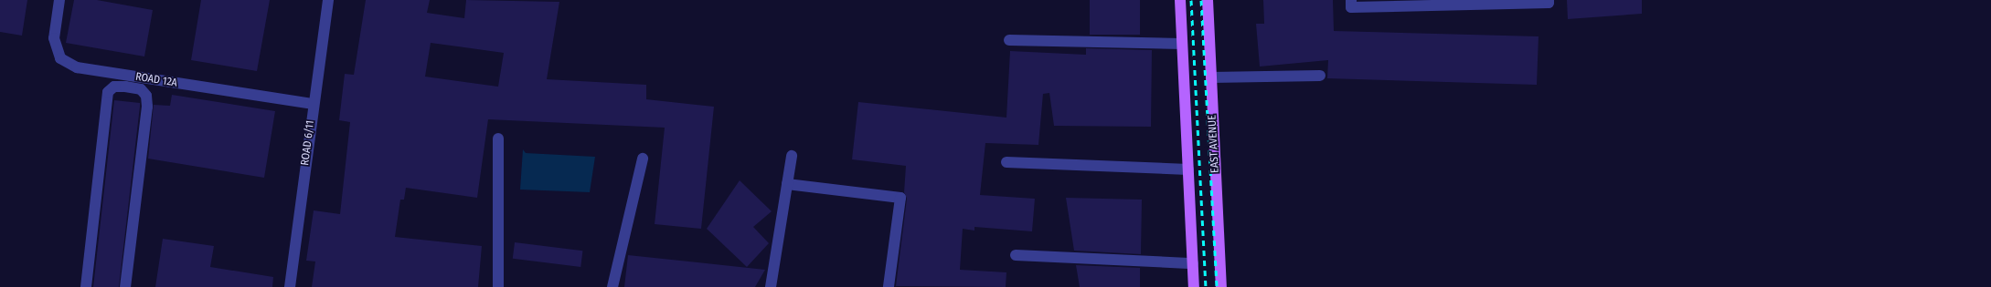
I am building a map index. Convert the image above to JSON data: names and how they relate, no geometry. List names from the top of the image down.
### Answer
{
  "streets": {
    "main road": ["EAST AVENUE"],
    "street": ["ROAD 12A", "ROAD 6/11"]
  },
  "crossings": [
    ["ROAD 12A", "ROAD 6/11"]
  ]
}
